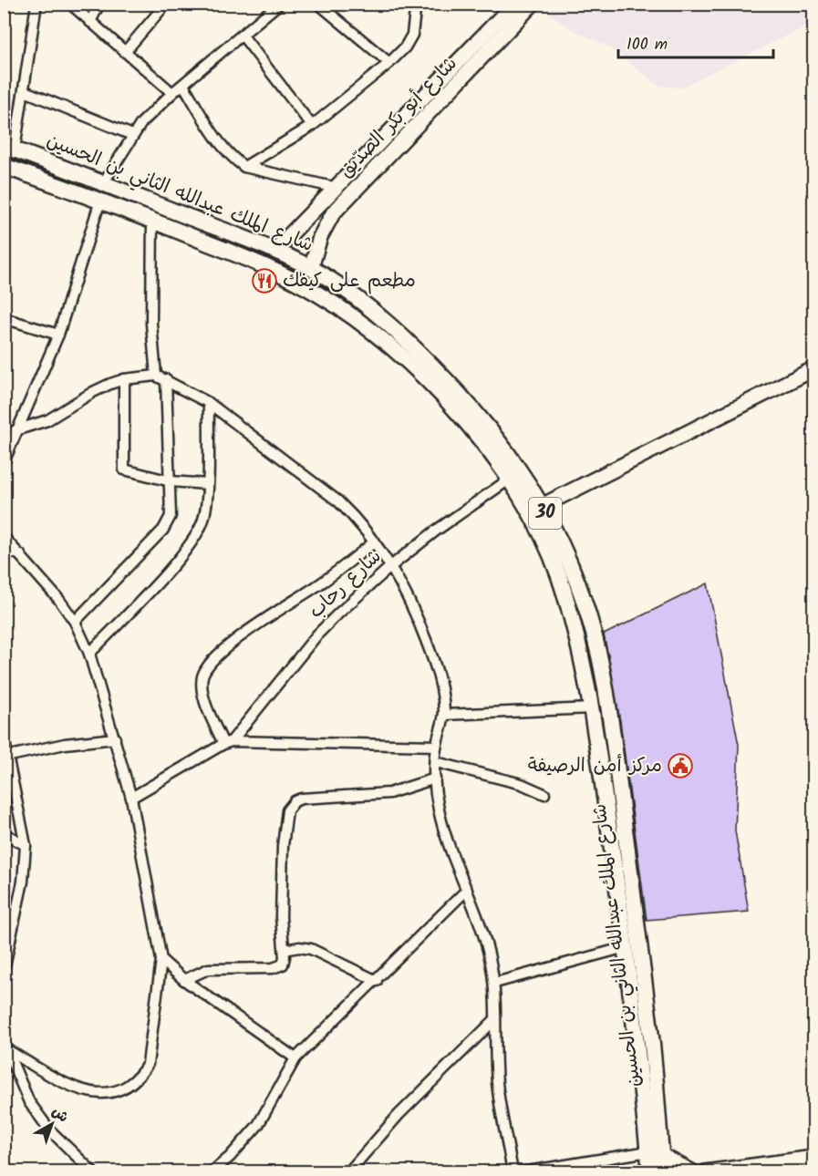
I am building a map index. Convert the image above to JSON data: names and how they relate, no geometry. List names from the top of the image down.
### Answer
{
  "streets": {
    "main road": ["شارع الملك عبدالله الثاني بن الحسين", "30"],
    "street": ["شارع أبو بكر الصدّيق", "شارع رحاب"]
  },
  "crossings": [
    ["شارع أبو بكر الصدّيق", "شارع الملك عبدالله الثاني بن الحسين"],
    ["شارع الملك عبدالله الثاني بن الحسين", "شارع رحاب"]
  ],
  "places": {
    "restaurant": ["مطعم على كيفك"],
    "public building": ["مركز أمن الرصيفة"]
  },
  "scale_bar": "100 m",
  "north": "top right"
}
